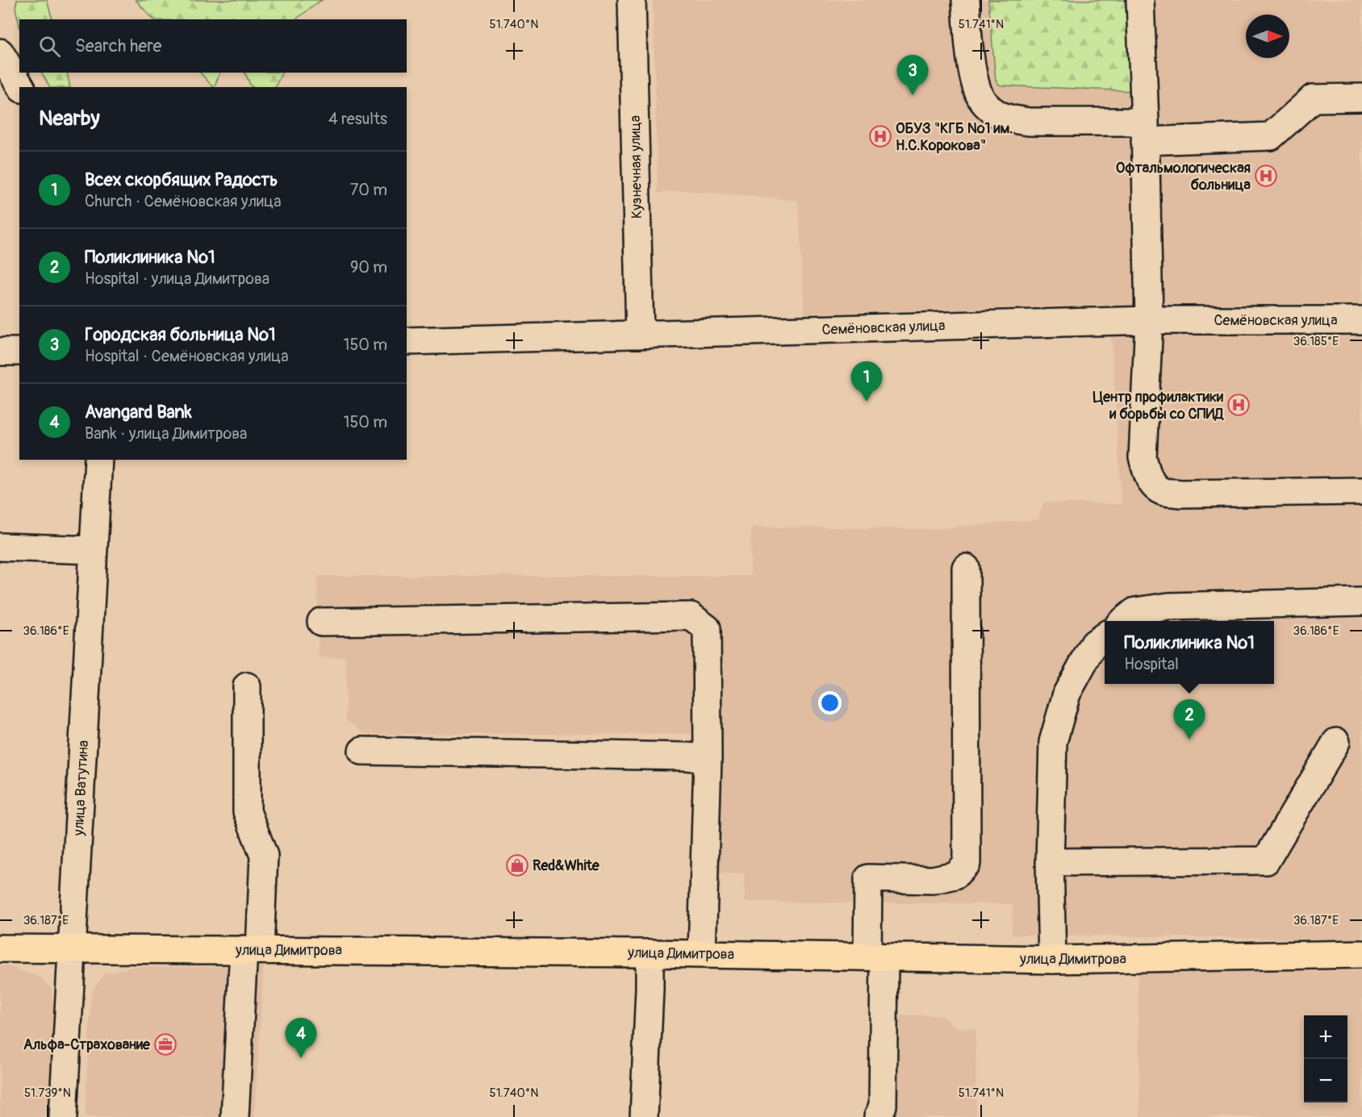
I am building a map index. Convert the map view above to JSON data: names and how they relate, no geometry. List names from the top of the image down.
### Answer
{
  "streets": {
    "main road": ["улица Димитрова"],
    "street": ["Кузнечная улица", "Семёновская улица", "улица Ватутина"]
  },
  "crossings": [
    ["Кузнечная улица", "Семёновская улица"],
    ["улица Ватутина", "улица Димитрова"]
  ],
  "places": {
    "hospital": ["ОБУЗ \"КГБ №1 им. Н.С.Корокова\"", "Офтальмологическая больница", "Центр профилактики и борьбы со СПИД"],
    "shop": ["Red&White"],
    "office": ["Альфа-Страхование"]
  },
  "north": "right",
  "page": {
    "search": "Search here",
    "pins": [
      "3",
      "1",
      "2",
      "4"
    ],
    "heading": ["Nearby", "4 results"],
    "list": [
      {
        "mark": "1",
        "name": "Всех скорбящих Радость",
        "note": "Church · Семёновская улица",
        "value": "70 m"
      },
      {
        "mark": "2",
        "name": "Поликлиника №1",
        "note": "Hospital · улица Димитрова",
        "value": "90 m"
      },
      {
        "mark": "3",
        "name": "Городская больница №1",
        "note": "Hospital · Семёновская улица",
        "value": "150 m"
      },
      {
        "mark": "4",
        "name": "Avangard Bank",
        "note": "Bank · улица Димитрова",
        "value": "150 m"
      }
    ],
    "popup": ["Поликлиника №1", "Hospital"],
    "map_buttons": ["+", "−"]
  },
  "coordinates": [
    "51.740°N",
    "51.741°N",
    "36.185°E",
    "36.186°E",
    "36.187°E",
    "51.739°N"
  ]
}
